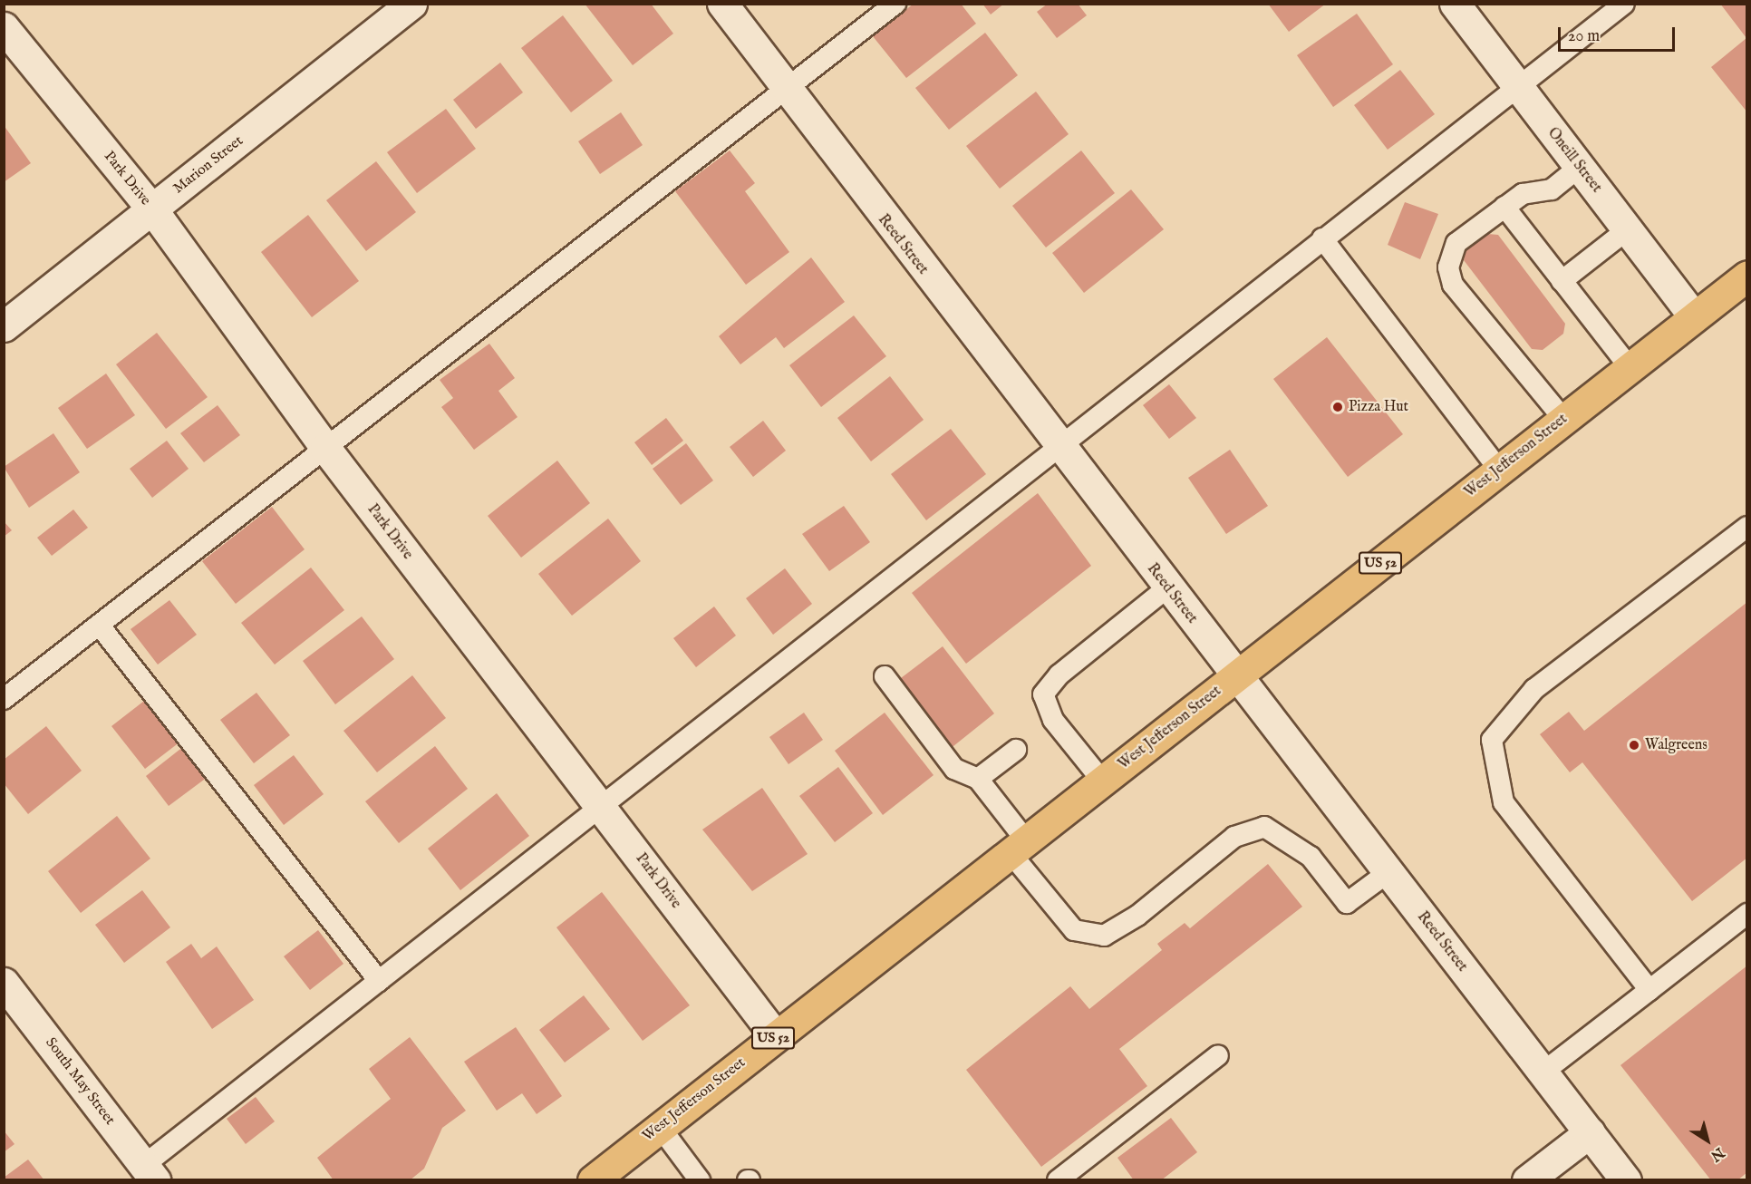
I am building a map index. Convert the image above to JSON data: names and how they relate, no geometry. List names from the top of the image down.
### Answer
{
  "streets": {
    "main road": ["West Jefferson Street", "US 52"],
    "street": [
      "Oneill Street",
      "Marion Street",
      "Park Drive",
      "Reed Street",
      "South May Street"
    ]
  },
  "crossings": [
    ["Oneill Street", "West Jefferson Street"],
    ["Marion Street", "Park Drive"],
    ["Park Drive", "West Jefferson Street"],
    ["Reed Street", "West Jefferson Street"]
  ],
  "places": ["Pizza Hut", "Walgreens"],
  "scale_bar": "20 m",
  "north": "bottom right"
}
